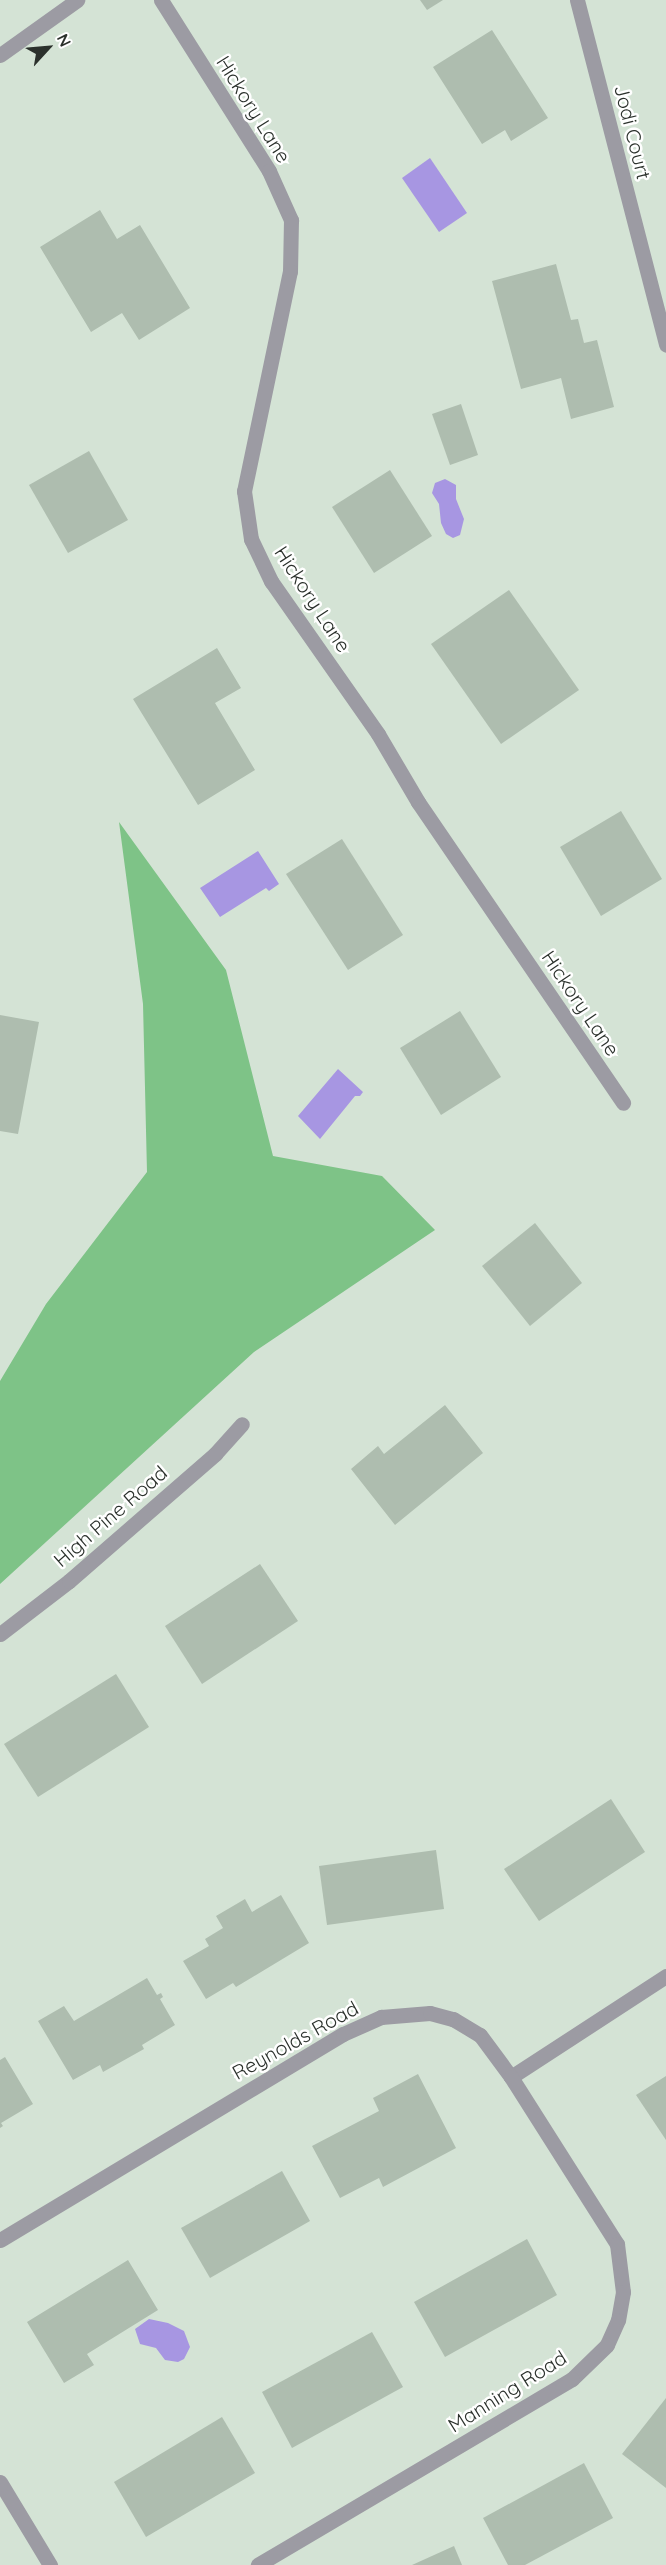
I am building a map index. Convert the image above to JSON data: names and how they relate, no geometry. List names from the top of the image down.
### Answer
{
  "streets": {
    "street": [
      "Hickory Lane",
      "Jodi Court",
      "High Pine Road",
      "Reynolds Road",
      "Manning Road"
    ]
  },
  "crossings": [
    ["Reynolds Road", "Manning Road"]
  ],
  "north": "top right"
}
